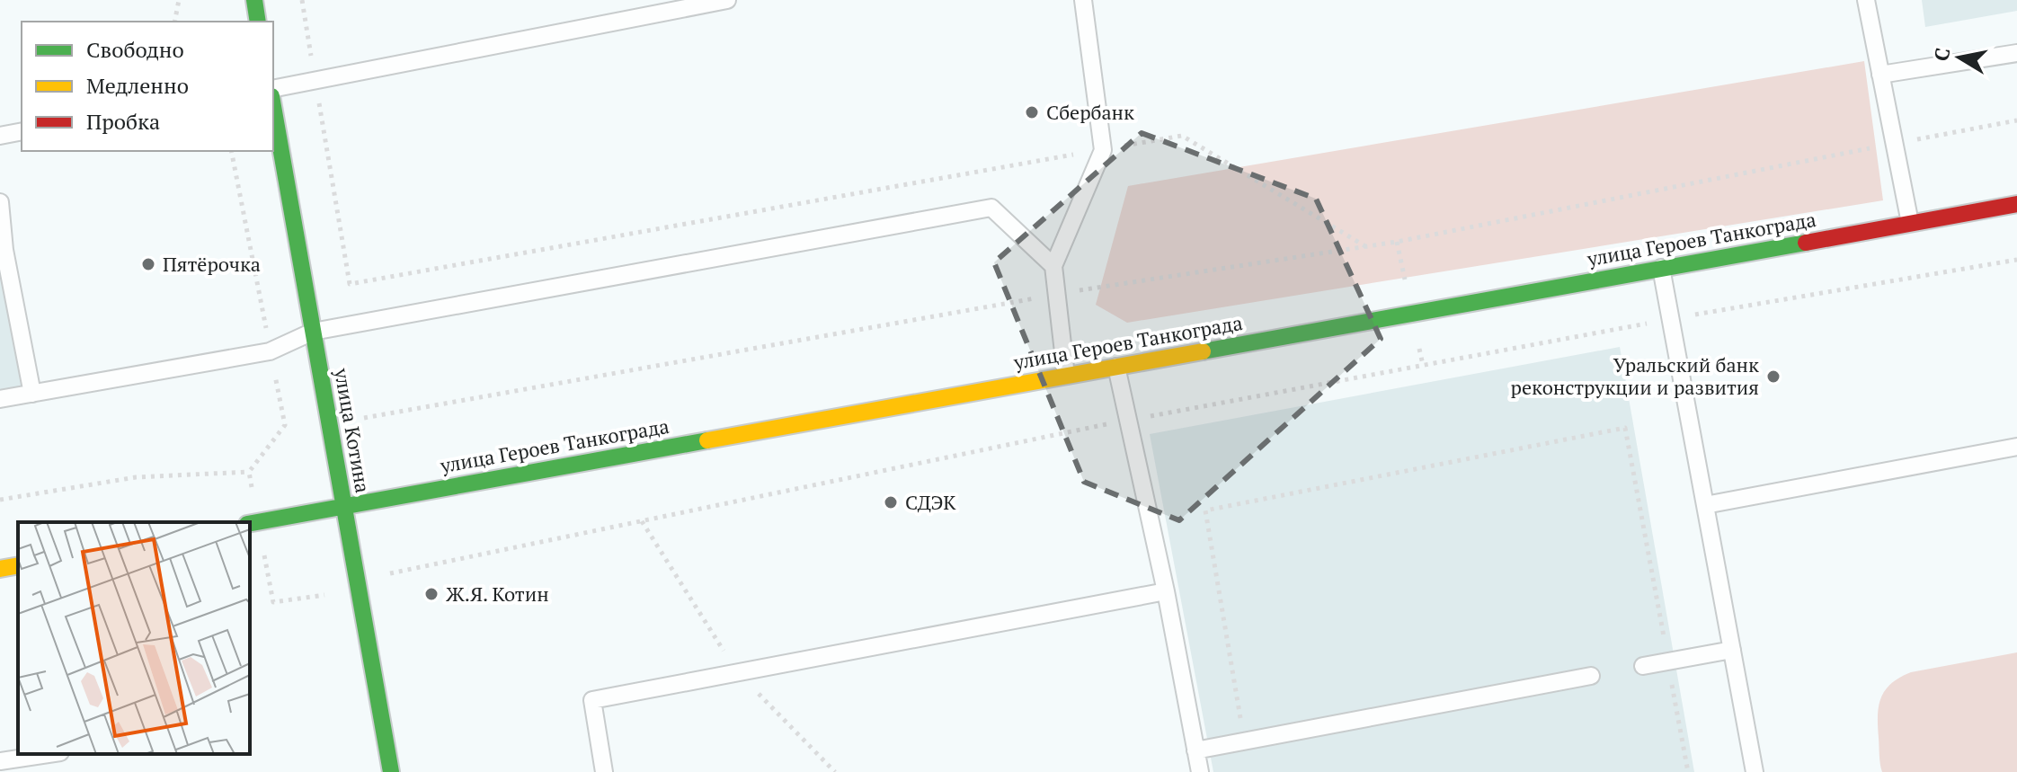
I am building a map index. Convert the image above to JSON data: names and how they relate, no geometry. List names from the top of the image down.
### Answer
{
  "streets": {
    "main road": ["улица Героев Танкограда", "улица Котина"]
  },
  "crossings": [
    ["улица Героев Танкограда", "улица Котина"]
  ],
  "places": [
    "Сбербанк",
    "Пятёрочка",
    "Уральский банк реконструкции и развития",
    "СДЭК",
    "Ж.Я. Котин"
  ],
  "legend": ["Свободно", "Медленно", "Пробка"],
  "north": "left"
}
